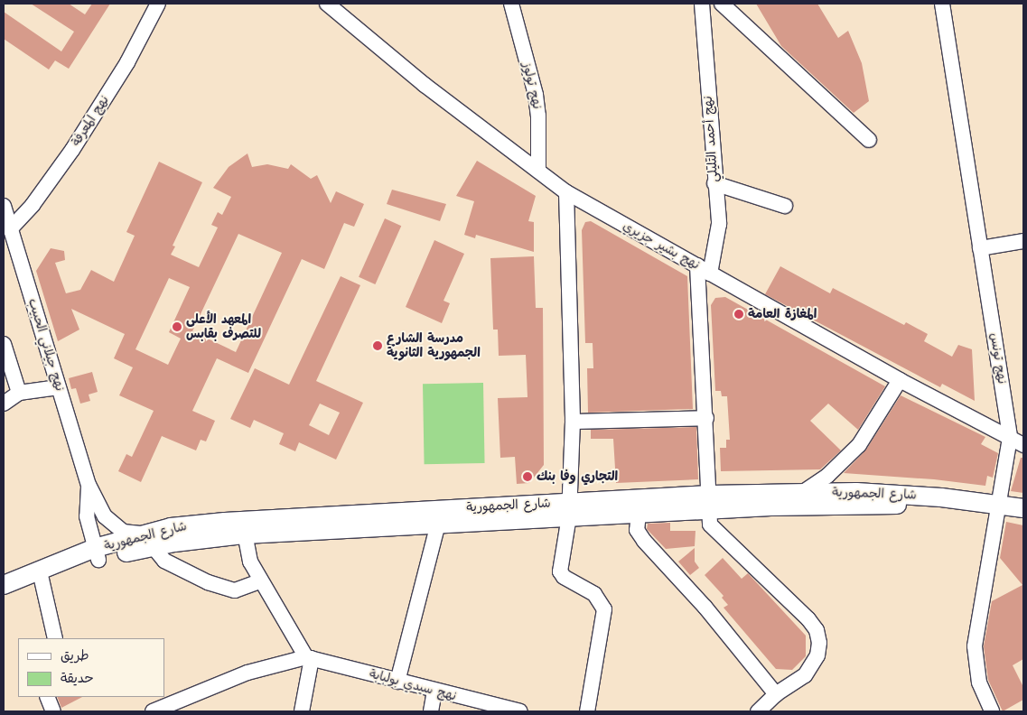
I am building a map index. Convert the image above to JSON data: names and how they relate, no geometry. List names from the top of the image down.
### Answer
{
  "streets": {
    "main road": ["شارع الجمهورية"],
    "street": [
      "نهج تولوز",
      "نهج المعرفة",
      "نهج أحمد التليلي",
      "نهج بشير جزيري",
      "نهج جيلاني الحبيب",
      "نهج تونس",
      "نهج سيدي بولبابة"
    ]
  },
  "crossings": [
    ["نهج تولوز", "نهج بشير جزيري"],
    ["نهج المعرفة", "نهج جيلاني الحبيب"],
    ["نهج أحمد التليلي", "نهج بشير جزيري"],
    ["نهج بشير جزيري", "نهج تونس"],
    ["نهج جيلاني الحبيب", "شارع الجمهورية"],
    ["نهج تونس", "شارع الجمهورية"]
  ],
  "places": [
    "المغازة العامة",
    "المعهد الأعلى للتصرف بقابس",
    "مدرسة الشارع الجمهورية الثانوية",
    "التجاري وفا بنك"
  ],
  "legend": ["طريق", "حديقة"]
}
